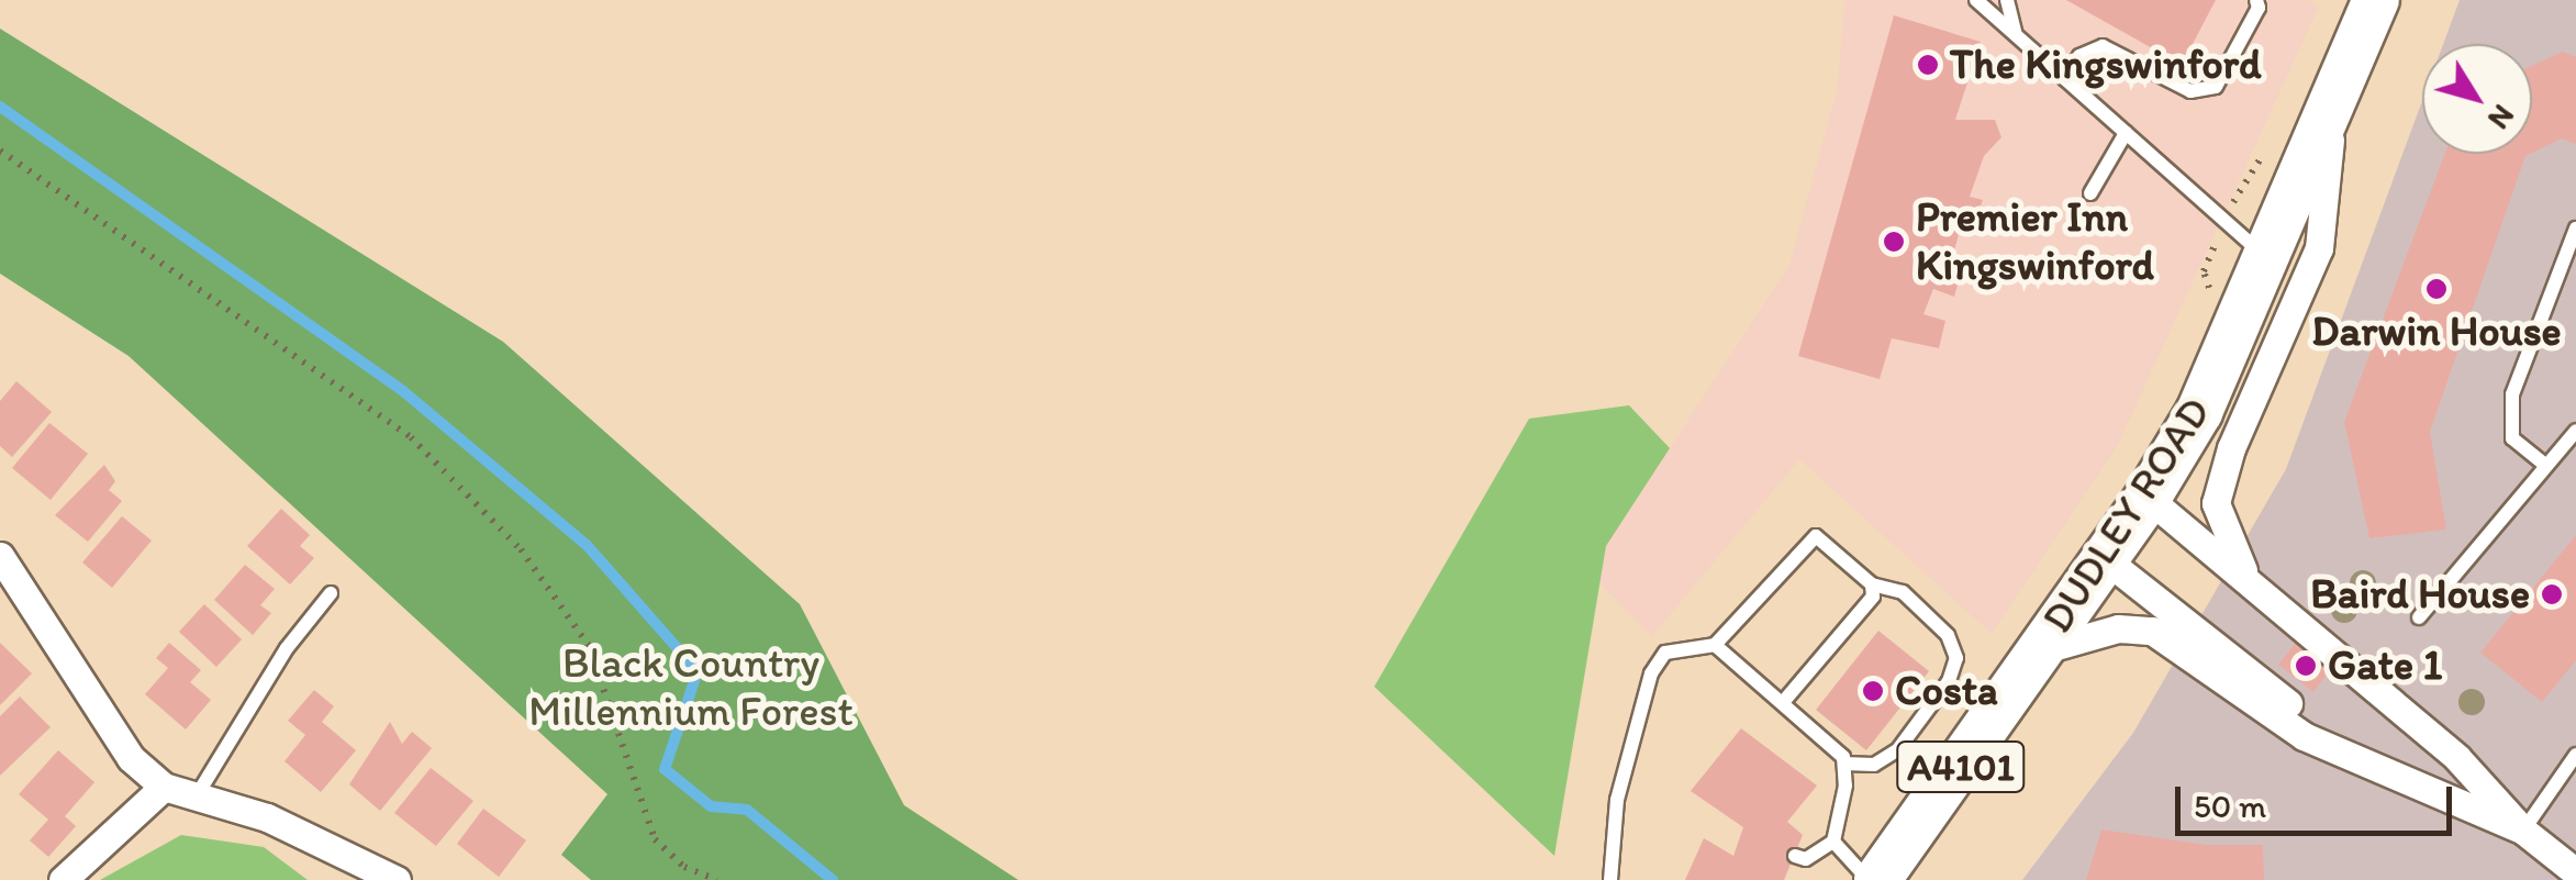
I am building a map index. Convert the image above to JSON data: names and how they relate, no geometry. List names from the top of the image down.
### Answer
{
  "streets": {
    "main road": ["DUDLEY ROAD", "A4101"]
  },
  "parks": ["Black Country Millennium Forest"],
  "places": [
    "The Kingswinford",
    "Premier Inn Kingswinford",
    "Darwin House",
    "Baird House",
    "Gate 1",
    "Costa"
  ],
  "scale_bar": "50 m",
  "north": "bottom right"
}
